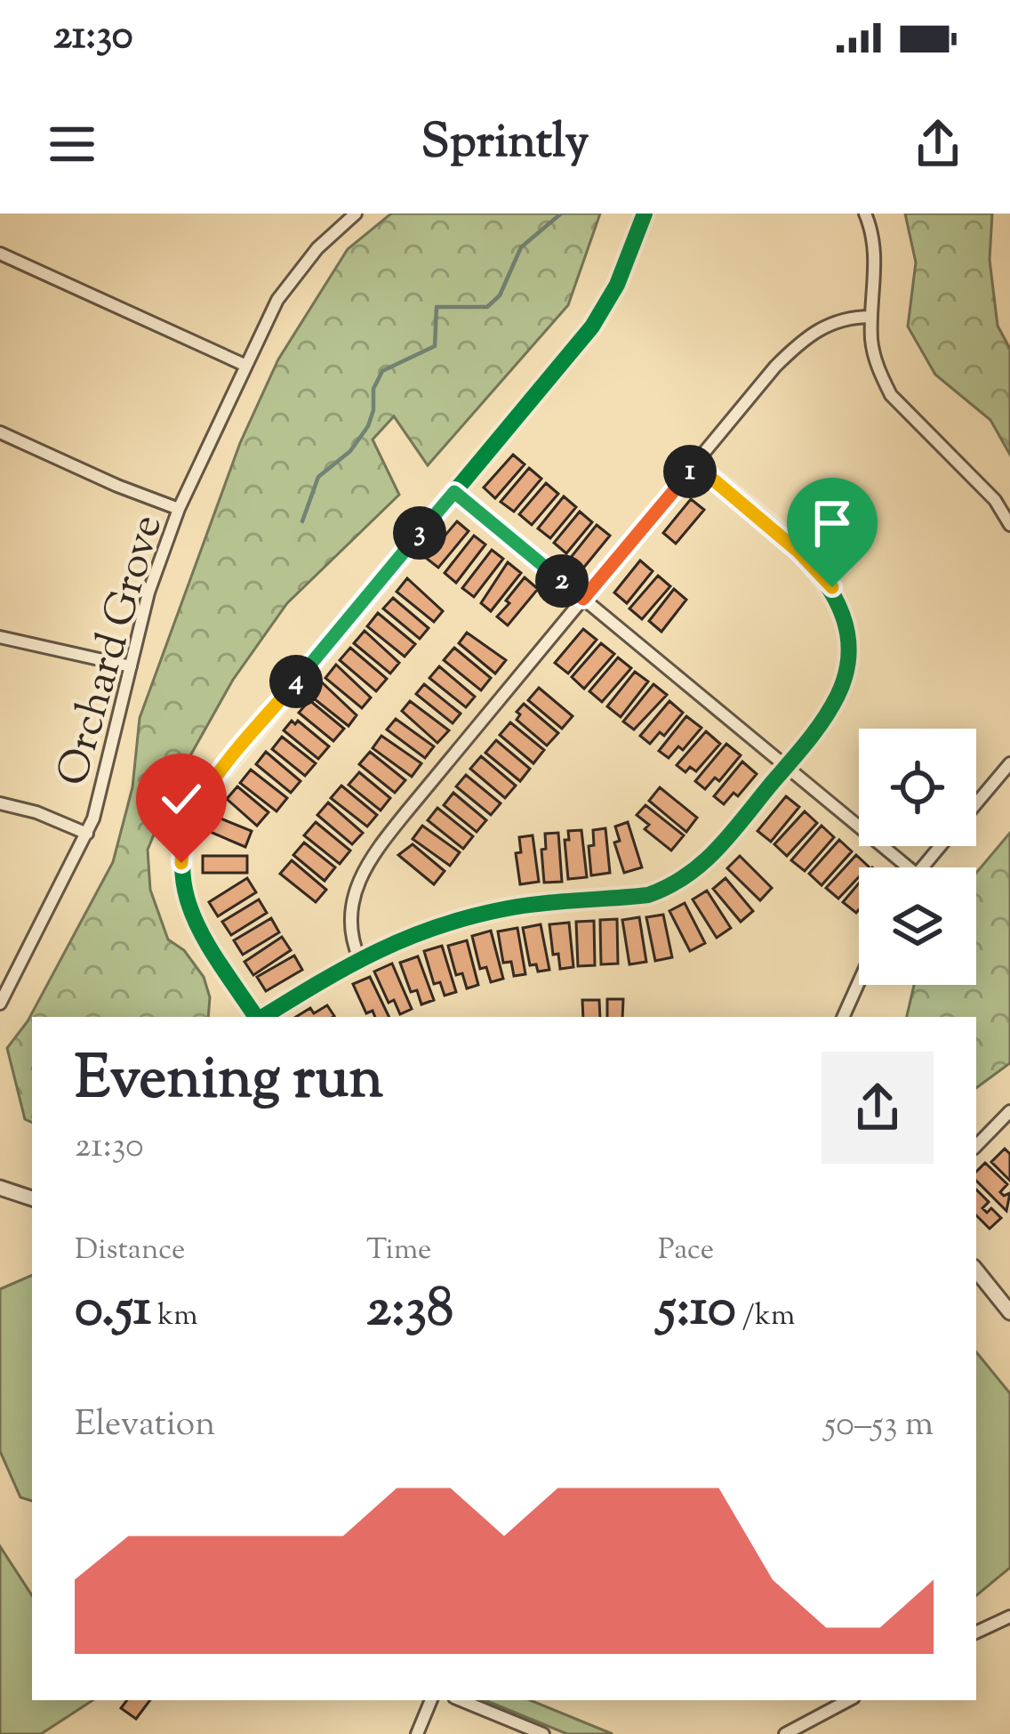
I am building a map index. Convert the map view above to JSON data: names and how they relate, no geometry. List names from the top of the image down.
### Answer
{
  "streets": {
    "street": ["Orchard Grove"]
  },
  "page": {
    "status": "21:30",
    "header": "Sprintly",
    "pins": [
      "1",
      "3",
      "2",
      "4"
    ],
    "heading": ["Evening run", "21:30"],
    "stats": [
      ["Distance", "0.51 km"],
      ["Time", "2:38"],
      ["Pace", "5:10 /km"]
    ],
    "chart": ["Elevation", "50–53 m"]
  }
}
